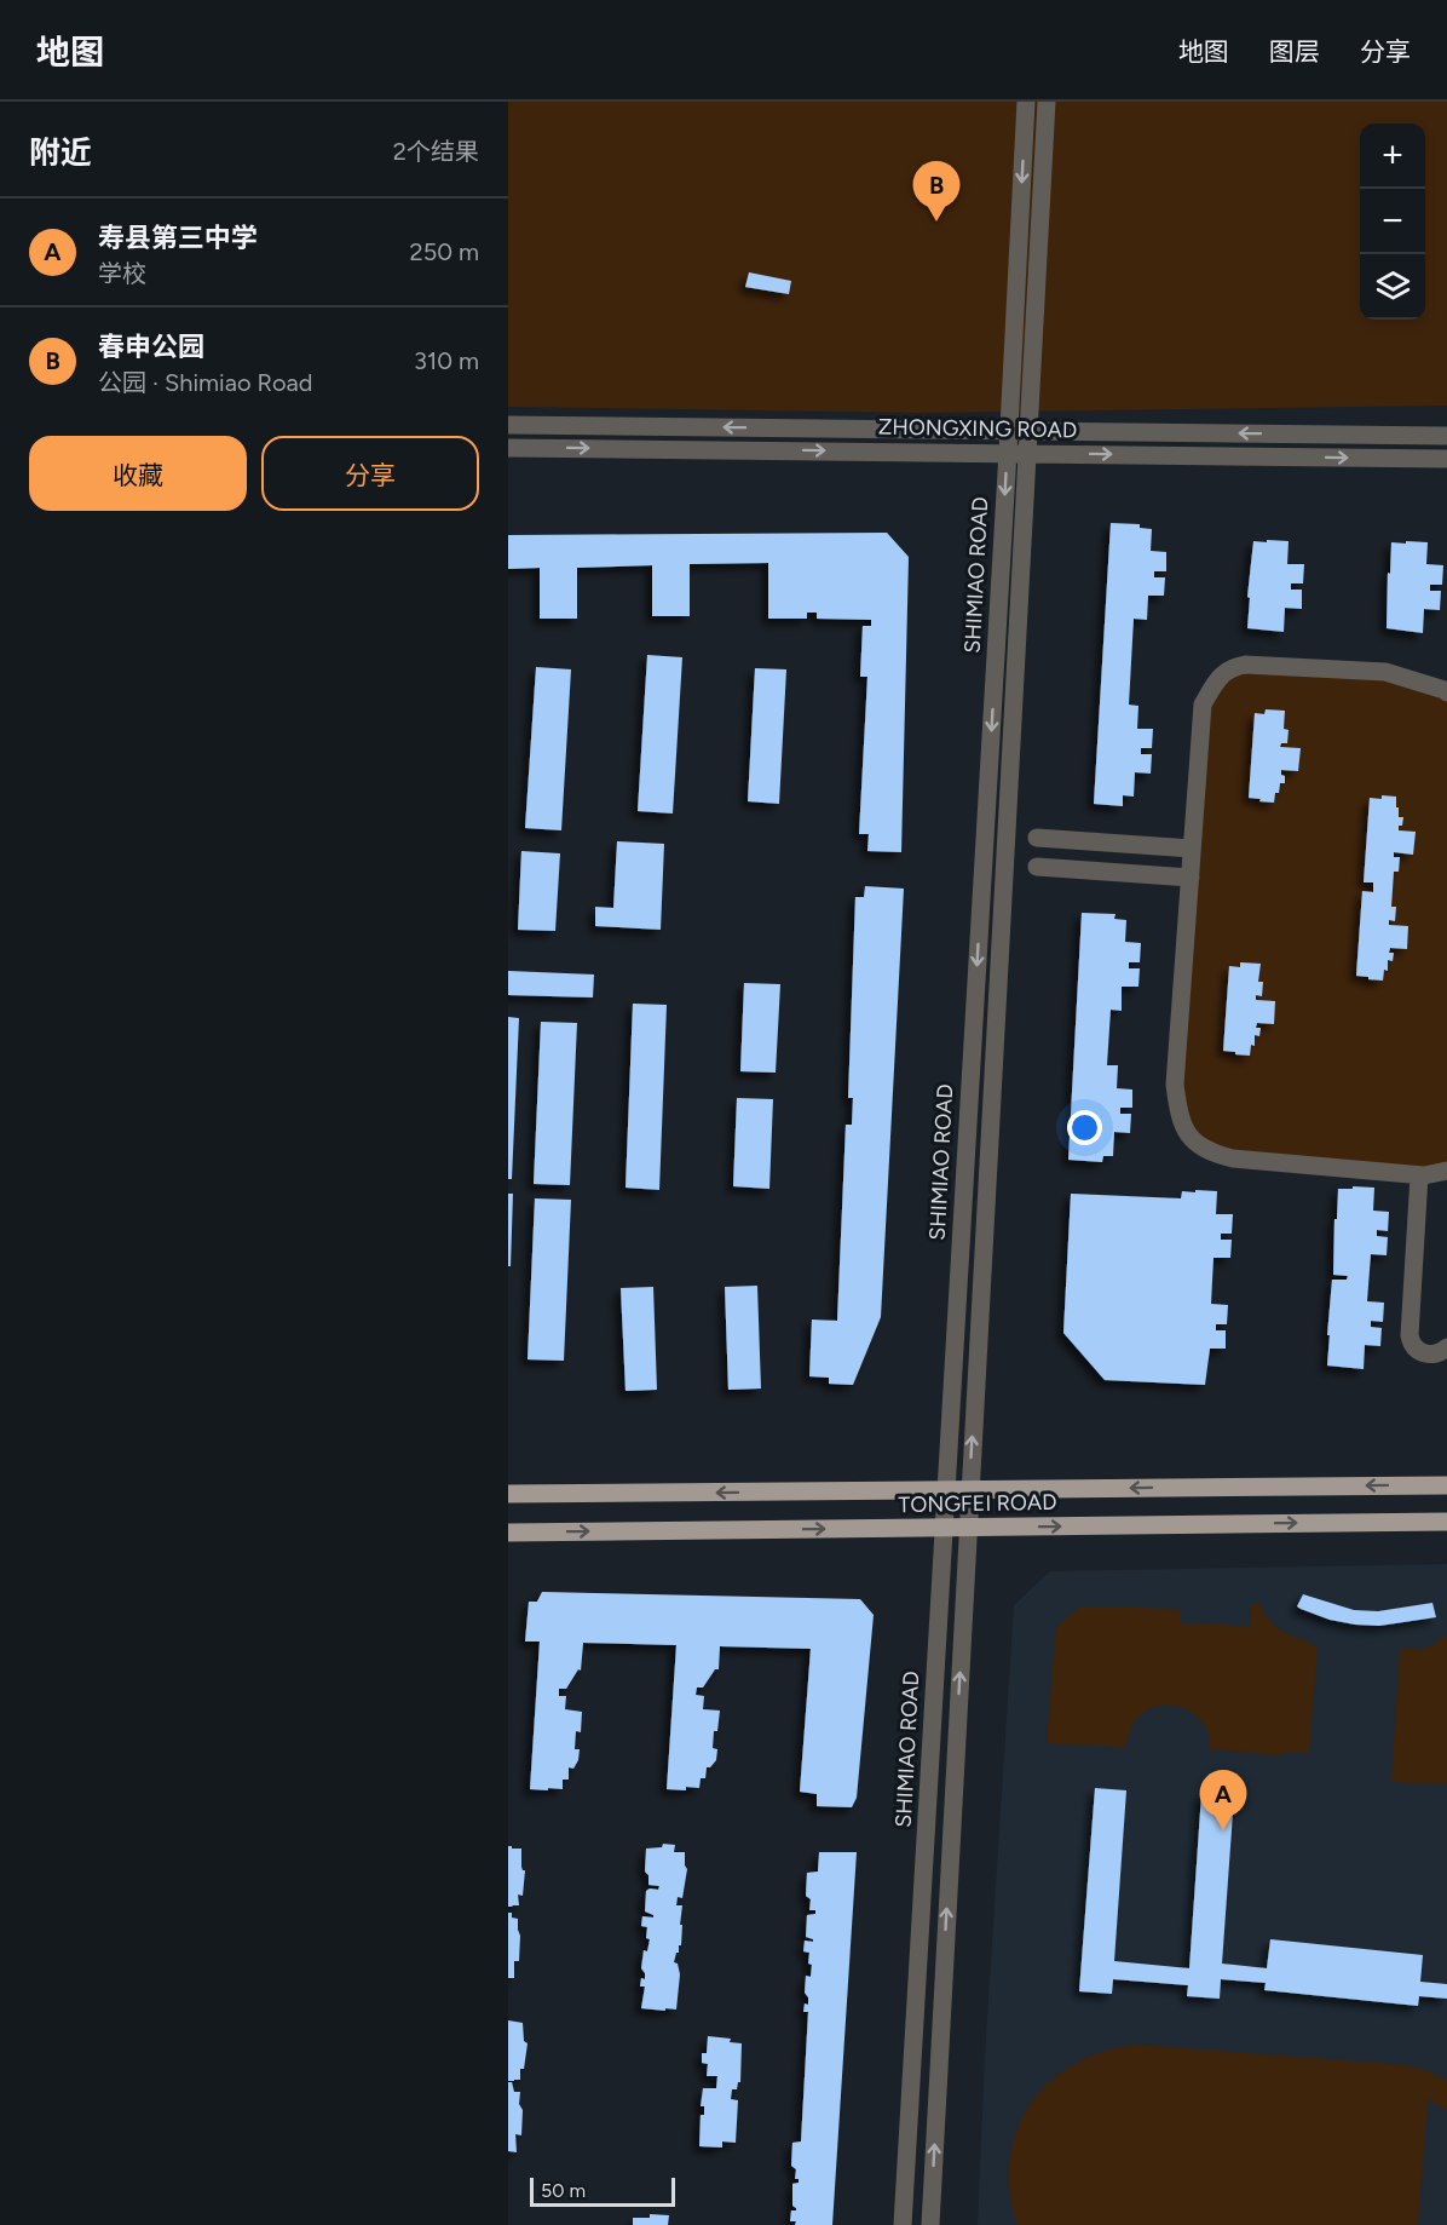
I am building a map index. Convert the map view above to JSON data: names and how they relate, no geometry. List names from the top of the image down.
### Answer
{
  "streets": {
    "main road": ["TONGFEI ROAD"],
    "street": ["ZHONGXING ROAD", "SHIMIAO ROAD"]
  },
  "crossings": [
    ["ZHONGXING ROAD", "SHIMIAO ROAD"],
    ["SHIMIAO ROAD", "TONGFEI ROAD"]
  ],
  "scale_bar": "50 m",
  "page": {
    "header": "地图",
    "nav": ["地图", "图层", "分享"],
    "heading": ["附近", "2个结果"],
    "map_buttons": ["+", "−"],
    "pins": ["B", "A"],
    "list": [
      {
        "mark": "A",
        "name": "寿县第三中学",
        "note": "学校",
        "value": "250 m"
      },
      {
        "mark": "B",
        "name": "春申公园",
        "note": "公园 · Shimiao Road",
        "value": "310 m"
      }
    ],
    "buttons": ["收藏", "分享"],
    "scale": "50 m"
  }
}
